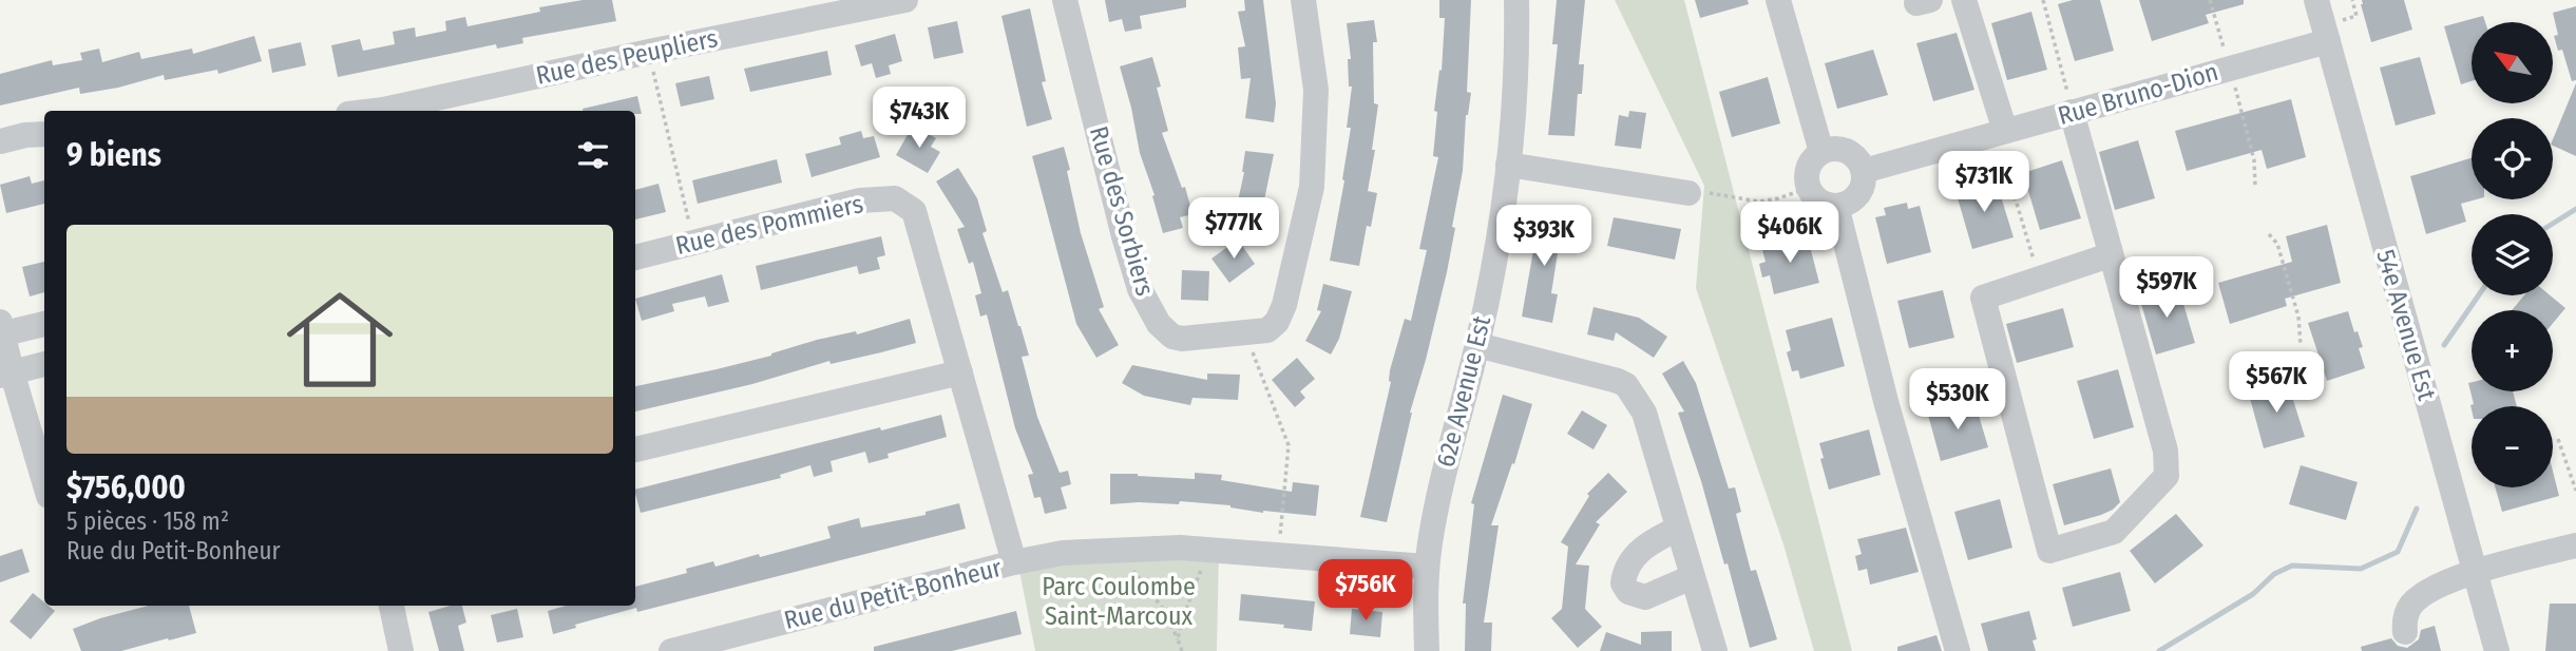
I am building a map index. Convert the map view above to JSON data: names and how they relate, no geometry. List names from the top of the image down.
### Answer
{
  "streets": {
    "street": [
      "Rue des Peupliers",
      "Rue Bruno-Dion",
      "Rue des Sorbiers",
      "Rue des Pommiers",
      "54e Avenue Est",
      "62e Avenue Est",
      "Rue du Petit-Bonheur"
    ]
  },
  "crossings": [
    ["Rue Bruno-Dion", "54e Avenue Est"],
    ["Rue des Pommiers", "Rue du Petit-Bonheur"],
    ["62e Avenue Est", "Rue du Petit-Bonheur"]
  ],
  "parks": ["Parc Coulombe Saint-Marcoux"],
  "north": "top left",
  "page": {
    "map_buttons": ["+", "−"],
    "price": [
      "$743K",
      "$731K",
      "$777K",
      "$406K",
      "$393K",
      "$597K",
      "$567K",
      "$530K",
      "$756K"
    ],
    "heading": "9 biens",
    "list": [
      {
        "name": "$756,000",
        "note": "5 pièces · 158 m² · Rue du Petit-Bonheur"
      }
    ]
  }
}
